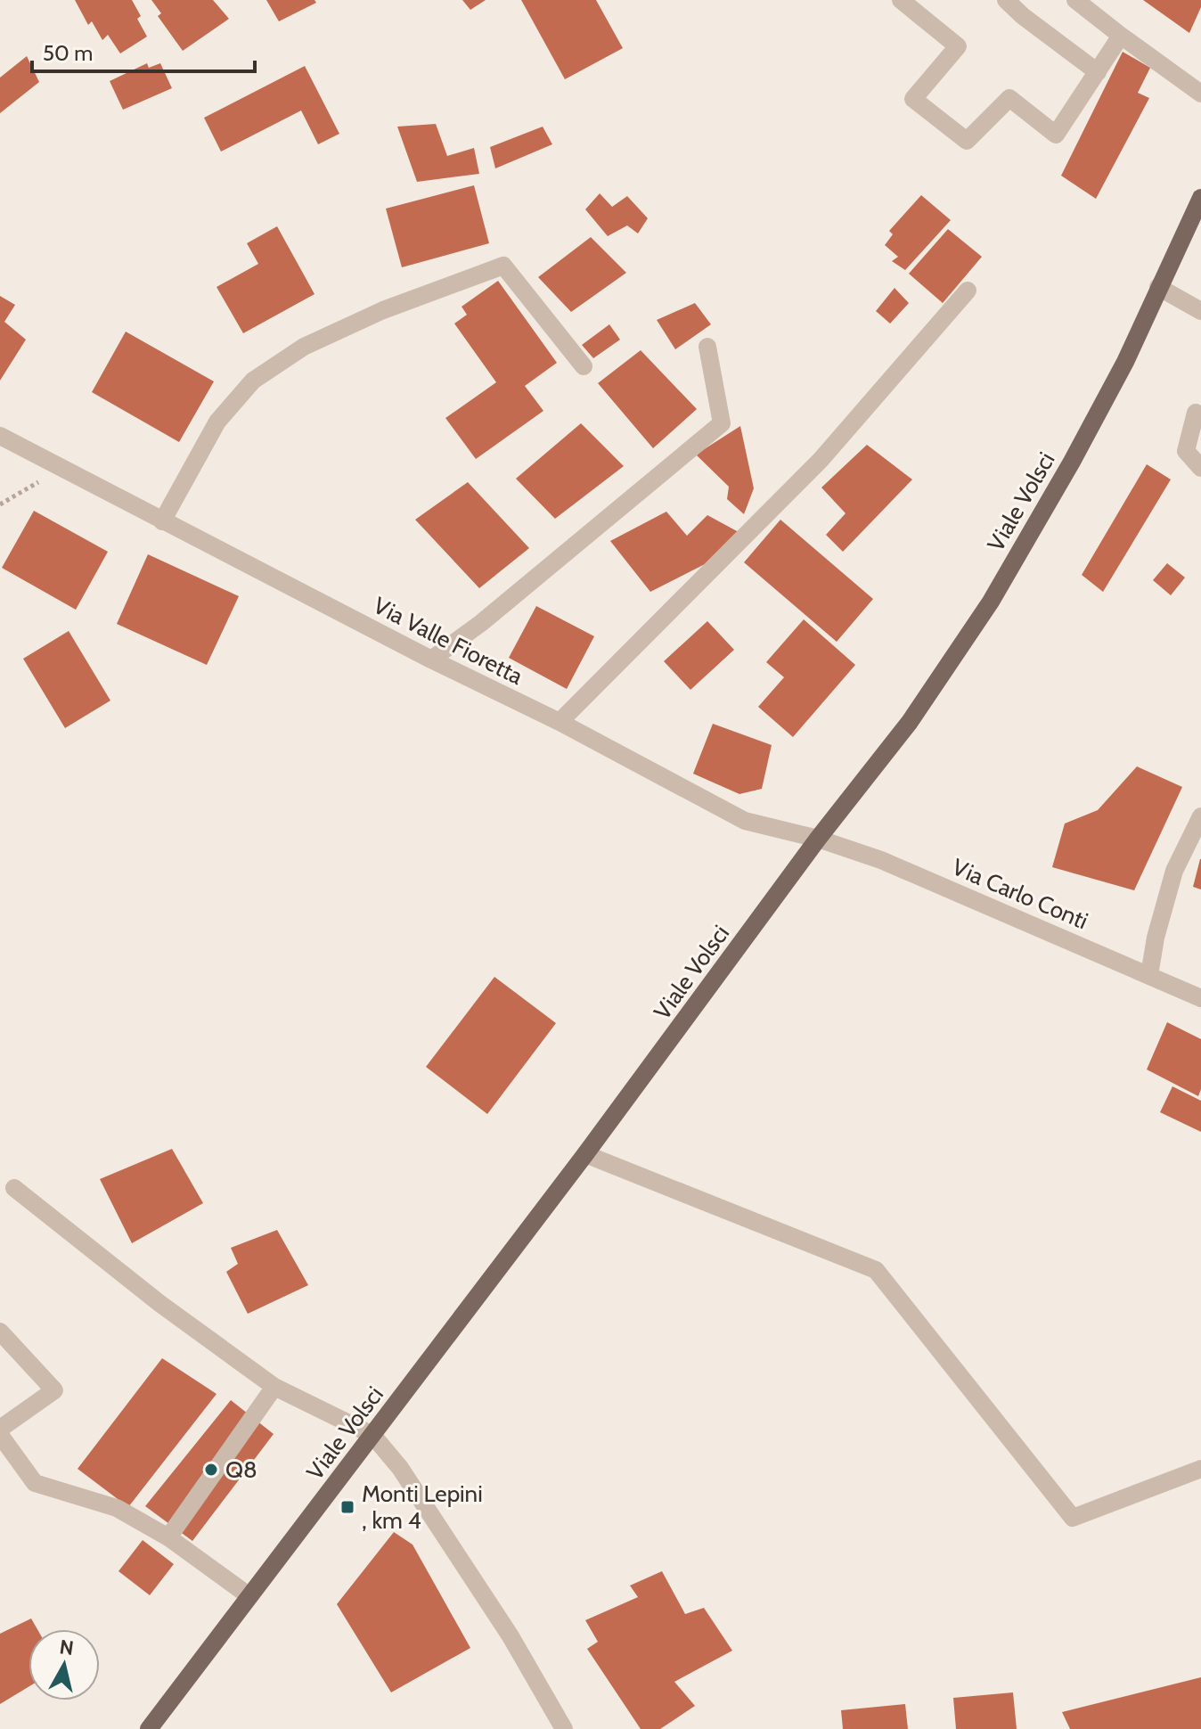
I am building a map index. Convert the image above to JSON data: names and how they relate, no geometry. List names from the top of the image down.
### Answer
{
  "streets": {
    "main road": ["Viale Volsci"],
    "street": ["Via Valle Fioretta", "Via Carlo Conti"]
  },
  "crossings": [
    ["Viale Volsci", "Via Valle Fioretta"],
    ["Viale Volsci", "Via Carlo Conti"],
    ["Via Valle Fioretta", "Via Carlo Conti"]
  ],
  "places": {
    "other": ["Q8"],
    "transit": ["Monti Lepini , km 4"]
  },
  "scale_bar": "50 m",
  "north": "top"
}
